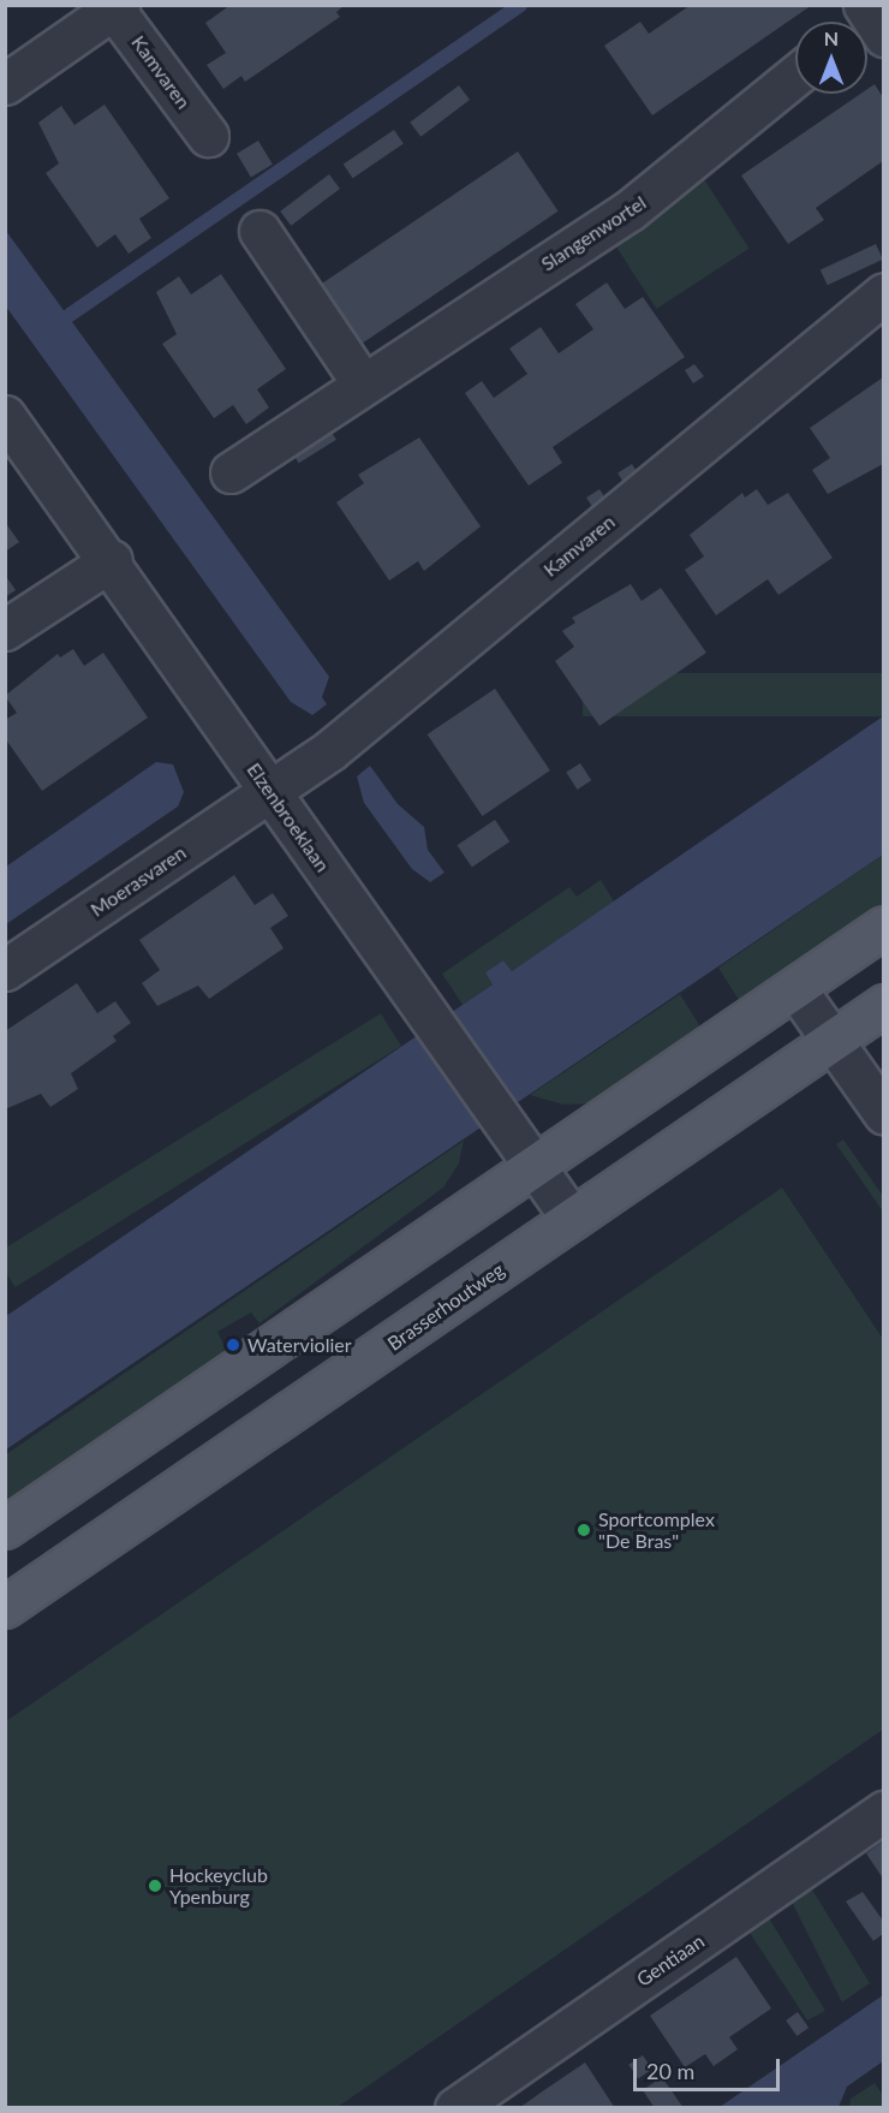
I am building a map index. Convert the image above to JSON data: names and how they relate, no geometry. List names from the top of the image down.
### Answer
{
  "streets": {
    "main road": ["Brasserhoutweg"],
    "street": [
      "Kamvaren",
      "Slangenwortel",
      "Elzenbroeklaan",
      "Moerasvaren",
      "Gentiaan"
    ]
  },
  "crossings": [
    ["Kamvaren", "Elzenbroeklaan"],
    ["Kamvaren", "Moerasvaren"],
    ["Elzenbroeklaan", "Moerasvaren"],
    ["Elzenbroeklaan", "Brasserhoutweg"]
  ],
  "places": ["Waterviolier", "Sportcomplex \"De Bras\"", "Hockeyclub Ypenburg"],
  "scale_bar": "20 m",
  "north": "top"
}
